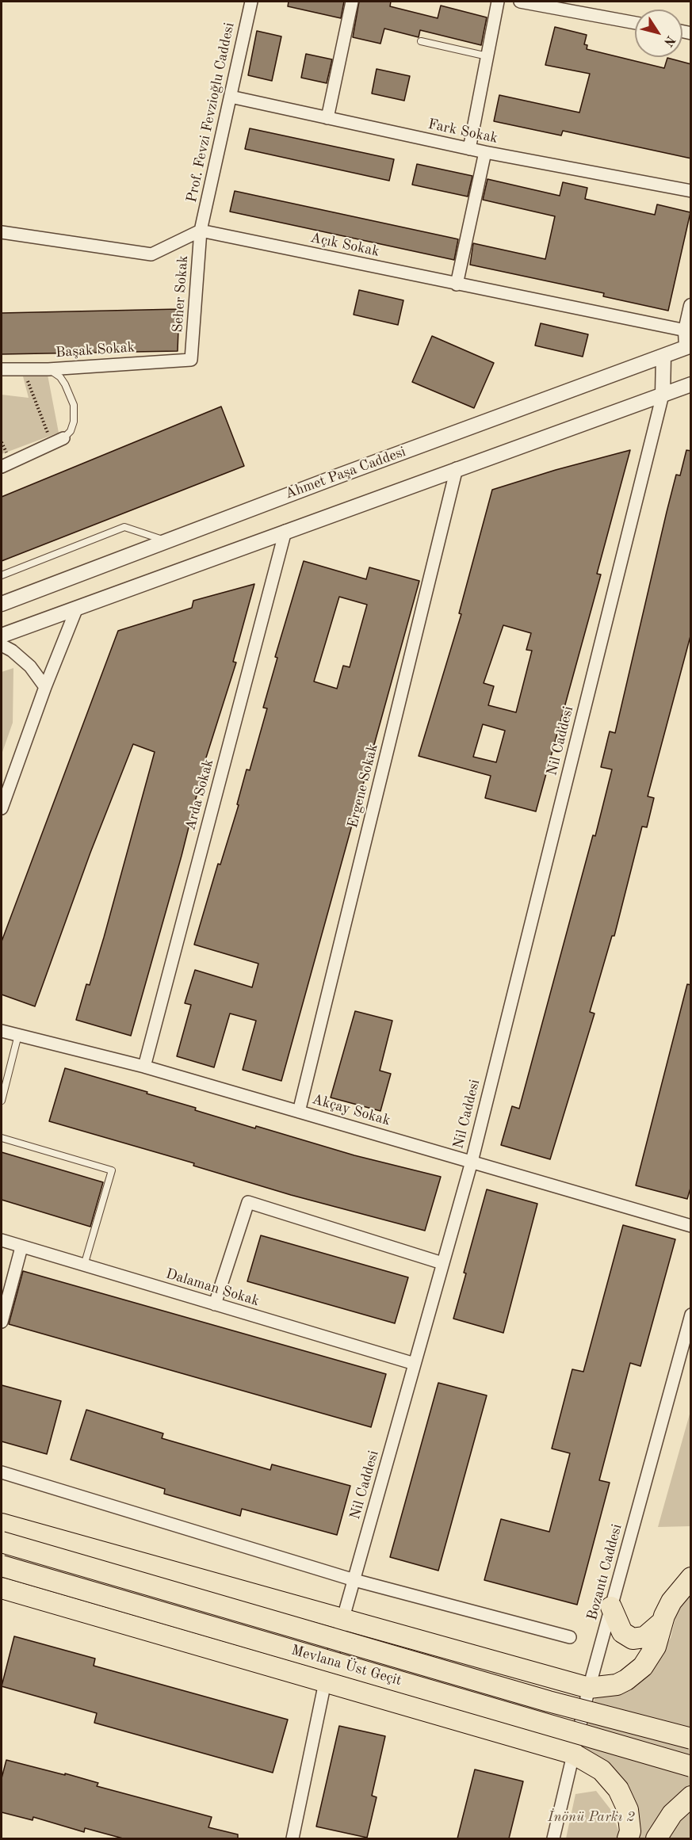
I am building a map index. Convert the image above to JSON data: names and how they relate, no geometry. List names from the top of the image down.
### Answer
{
  "streets": {
    "highway": ["Mevlana Üst Geçit"],
    "street": [
      "Prof. Fevzi Fevzioğlu Caddesi",
      "Fark Sokak",
      "Açık Sokak",
      "Seher Sokak",
      "Başak Sokak",
      "Ahmet Paşa Caddesi",
      "Nil Caddesi",
      "Ergene Sokak",
      "Arda Sokak",
      "Akçay Sokak",
      "Dalaman Sokak",
      "Bozantı Caddesi"
    ]
  },
  "crossings": [
    ["Prof. Fevzi Fevzioğlu Caddesi", "Fark Sokak"],
    ["Prof. Fevzi Fevzioğlu Caddesi", "Açık Sokak"],
    ["Prof. Fevzi Fevzioğlu Caddesi", "Seher Sokak"],
    ["Açık Sokak", "Seher Sokak"],
    ["Seher Sokak", "Başak Sokak"],
    ["Nil Caddesi", "Akçay Sokak"],
    ["Nil Caddesi", "Dalaman Sokak"],
    ["Ergene Sokak", "Akçay Sokak"],
    ["Arda Sokak", "Akçay Sokak"]
  ],
  "parks": ["İnönü Parkı 2"],
  "north": "bottom right"
}
